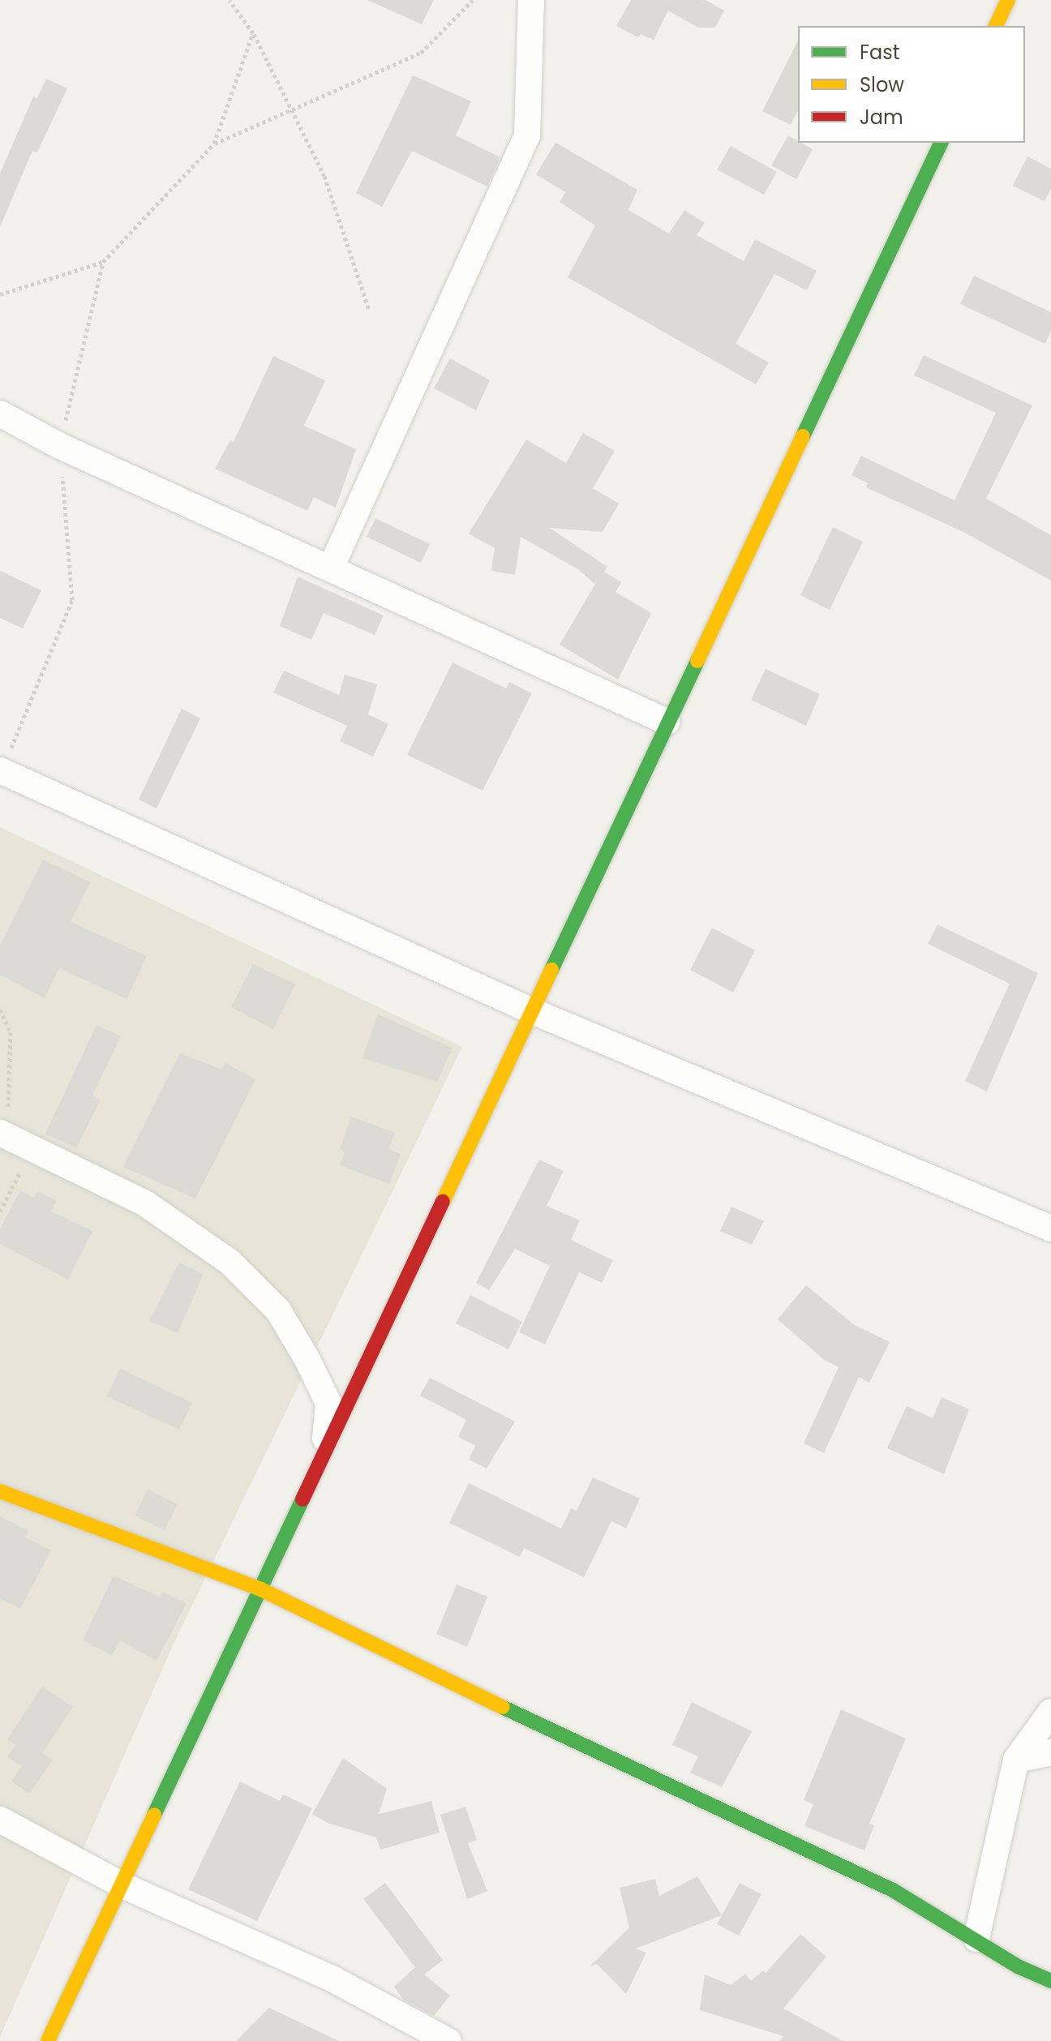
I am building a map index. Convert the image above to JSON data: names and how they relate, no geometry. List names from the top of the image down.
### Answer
{
  "legend": ["Fast", "Slow", "Jam"]
}
